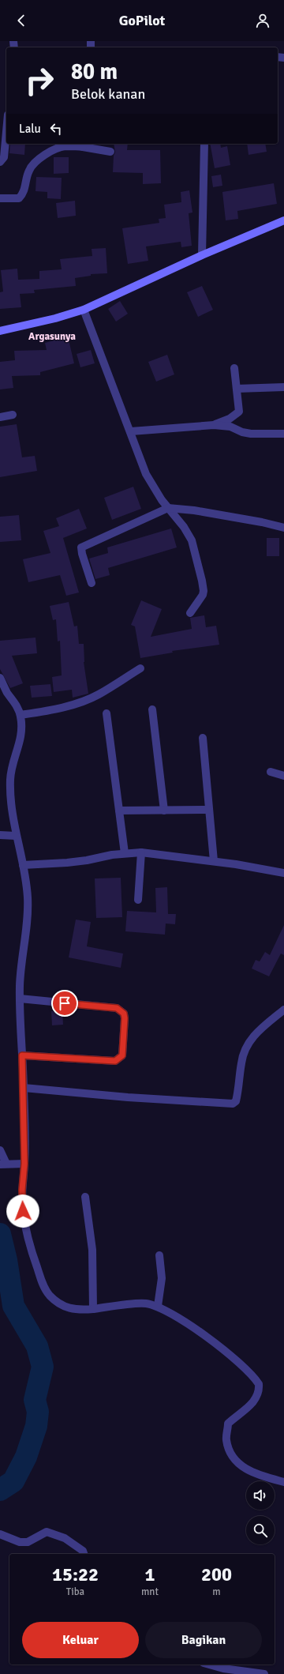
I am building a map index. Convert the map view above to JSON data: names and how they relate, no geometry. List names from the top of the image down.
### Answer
{
  "districts": ["Argasunya"],
  "page": {
    "header": "GoPilot",
    "turn": ["80 m", "Belok kanan"],
    "then": "Lalu",
    "eta": [
      "15:22",
      "Tiba",
      "1",
      "mnt",
      "200",
      "m"
    ],
    "buttons": ["Keluar", "Bagikan"]
  }
}
